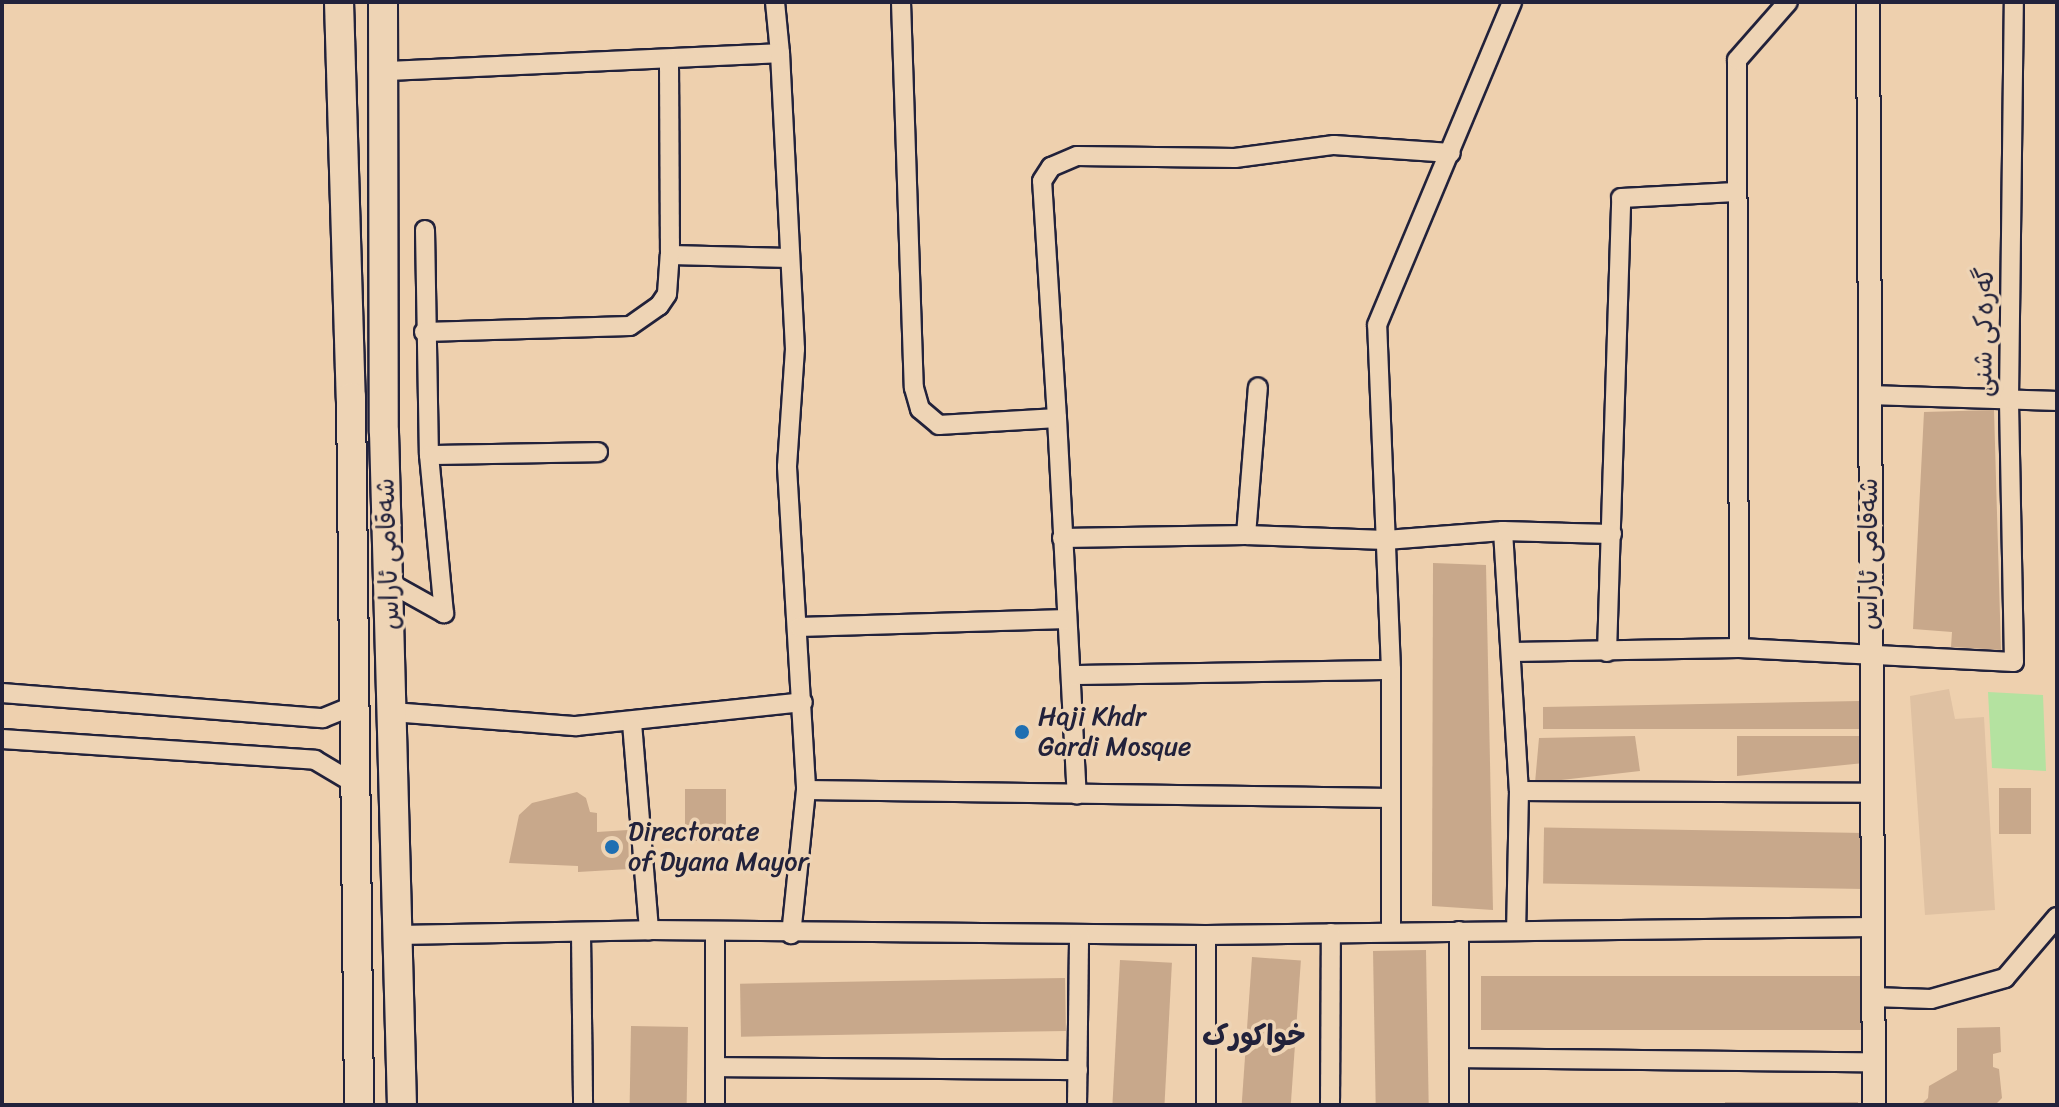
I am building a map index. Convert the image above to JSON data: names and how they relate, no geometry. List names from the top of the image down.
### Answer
{
  "streets": {
    "main road": ["شەقامی ئاراس"],
    "street": ["گەرەکی شنی"]
  },
  "crossings": [
    ["گەرەکی شنی", "شەقامی ئاراس"]
  ],
  "districts": ["خواکورک"],
  "places": ["Haji Khdr Gardi Mosque", "Directorate of Dyana Mayor"]
}
